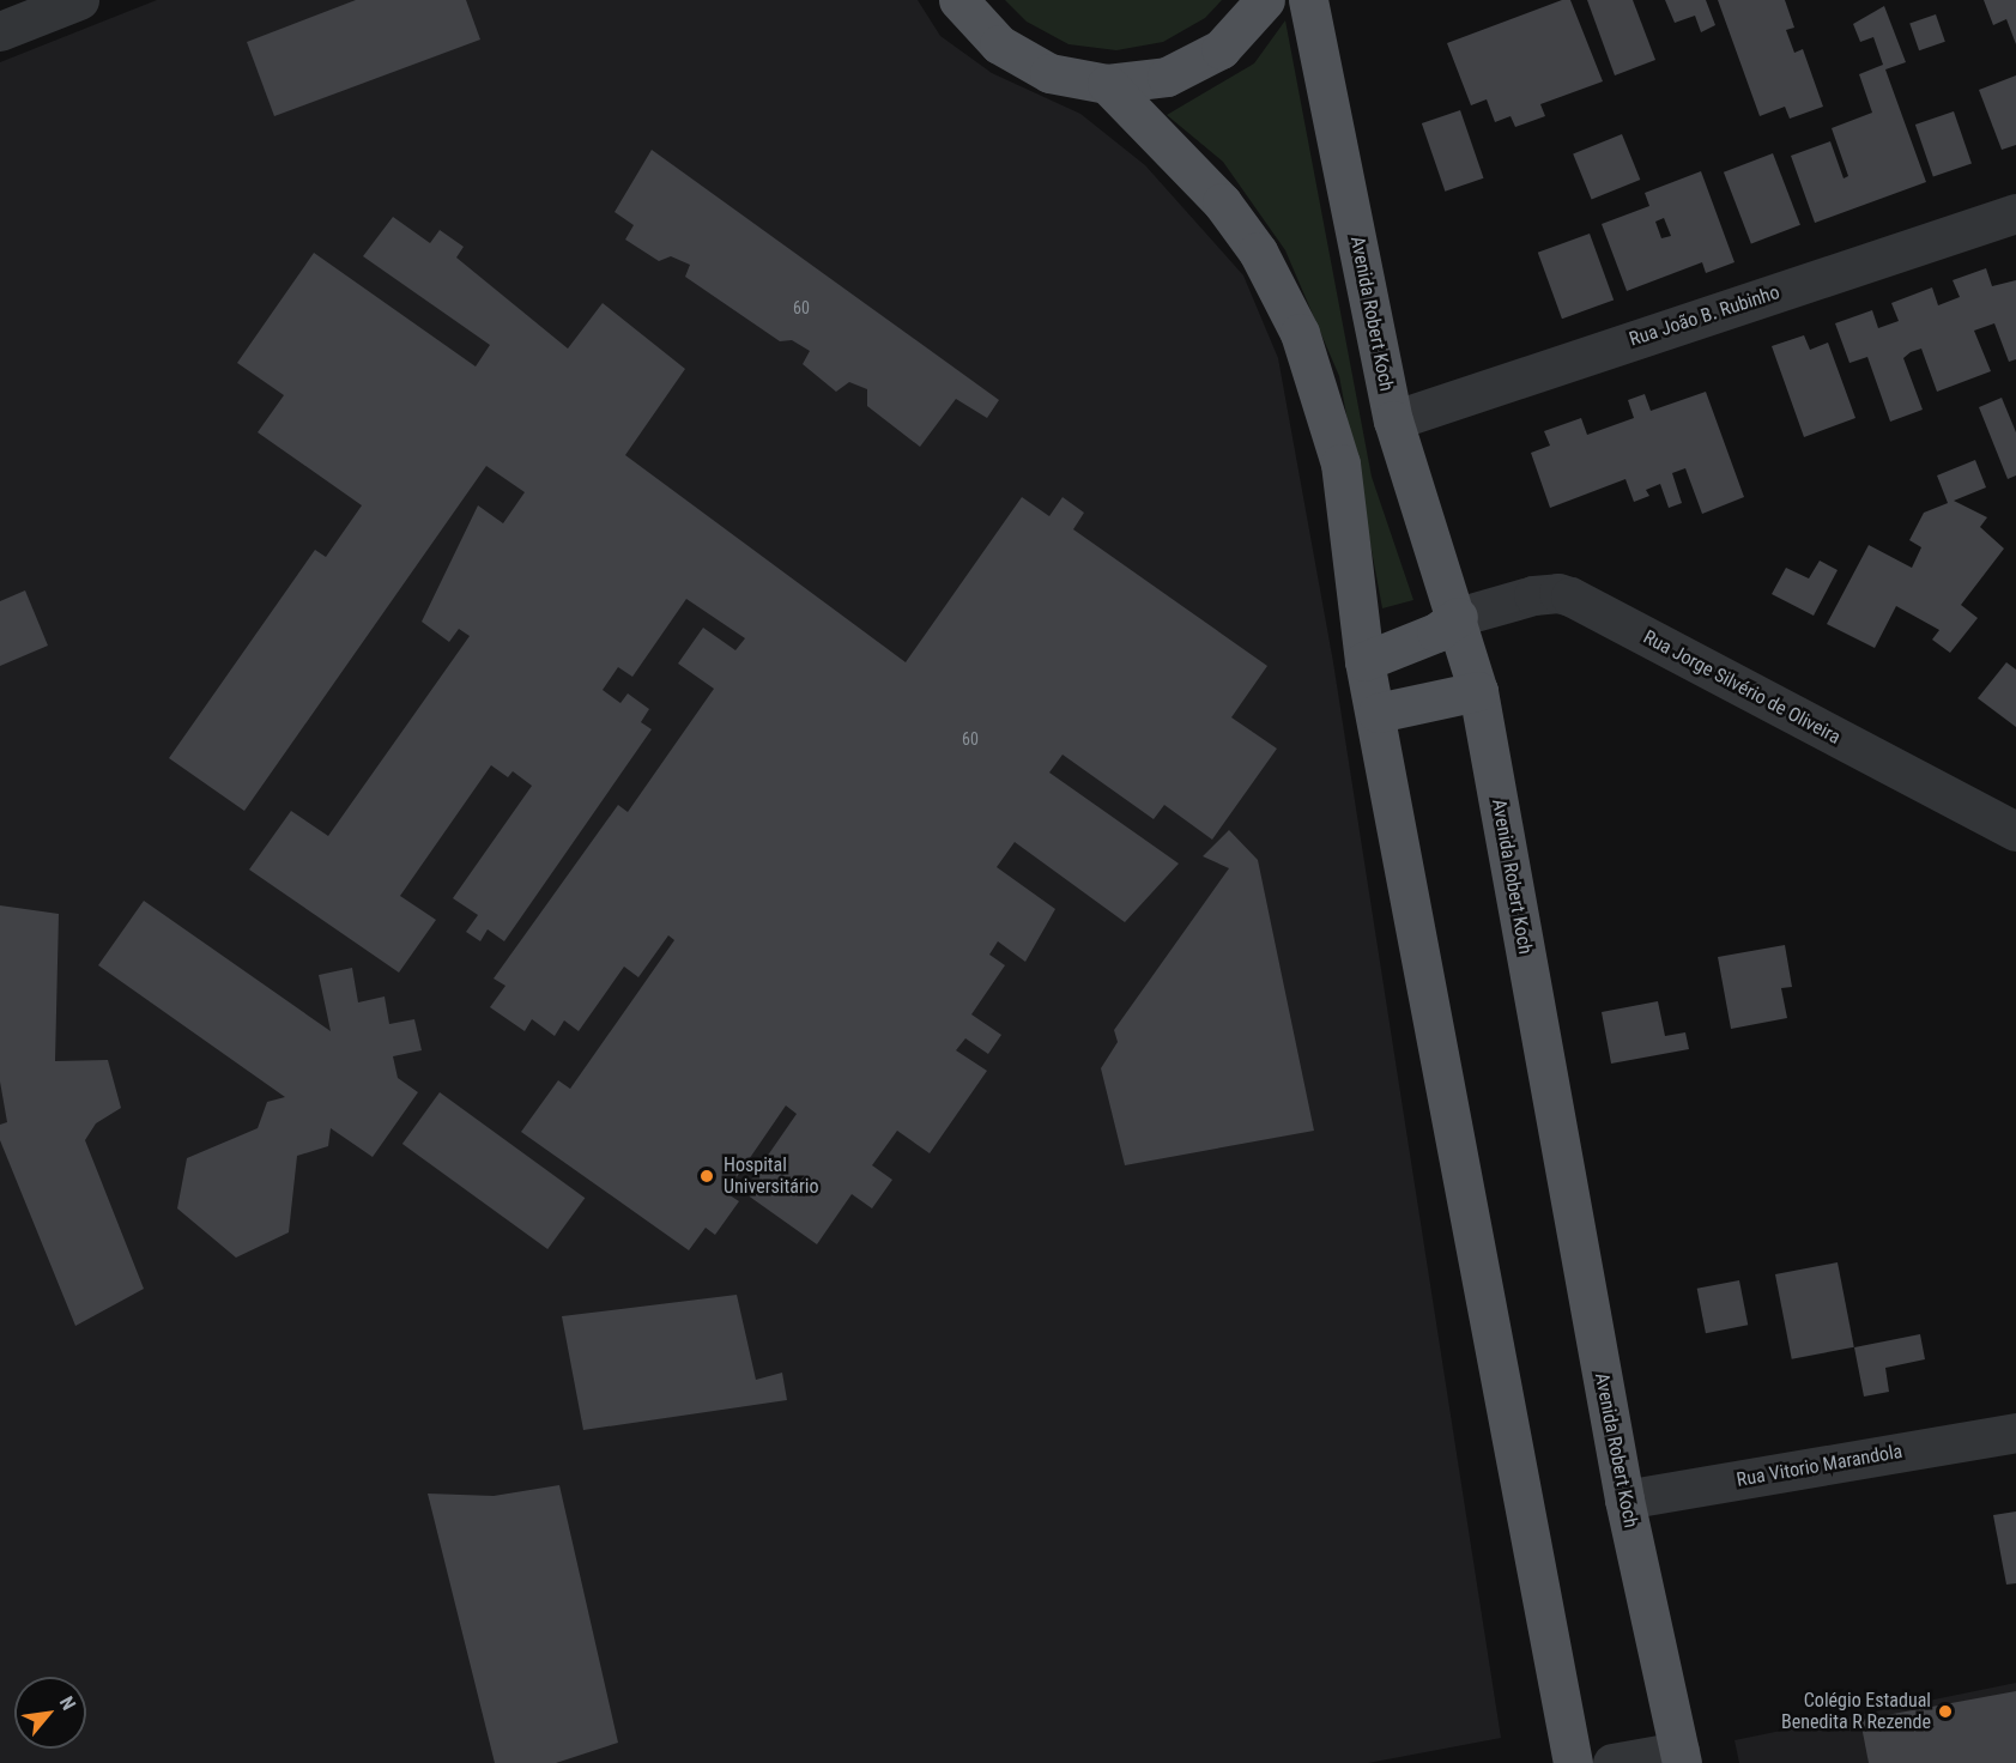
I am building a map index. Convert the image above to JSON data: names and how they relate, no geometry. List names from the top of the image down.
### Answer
{
  "streets": {
    "main road": ["Avenida Robert Koch"],
    "street": ["Rua João B. Rubinho", "Rua Jorge Silvério de Oliveira", "Rua Vitorio Marandola"]
  },
  "crossings": [
    ["Avenida Robert Koch", "Rua João B. Rubinho"],
    ["Avenida Robert Koch", "Rua Jorge Silvério de Oliveira"],
    ["Avenida Robert Koch", "Rua Vitorio Marandola"]
  ],
  "places": ["Hospital Universitário", "Colégio Estadual Benedita R Rezende"],
  "house_numbers": ["60", "60"],
  "north": "top right"
}
